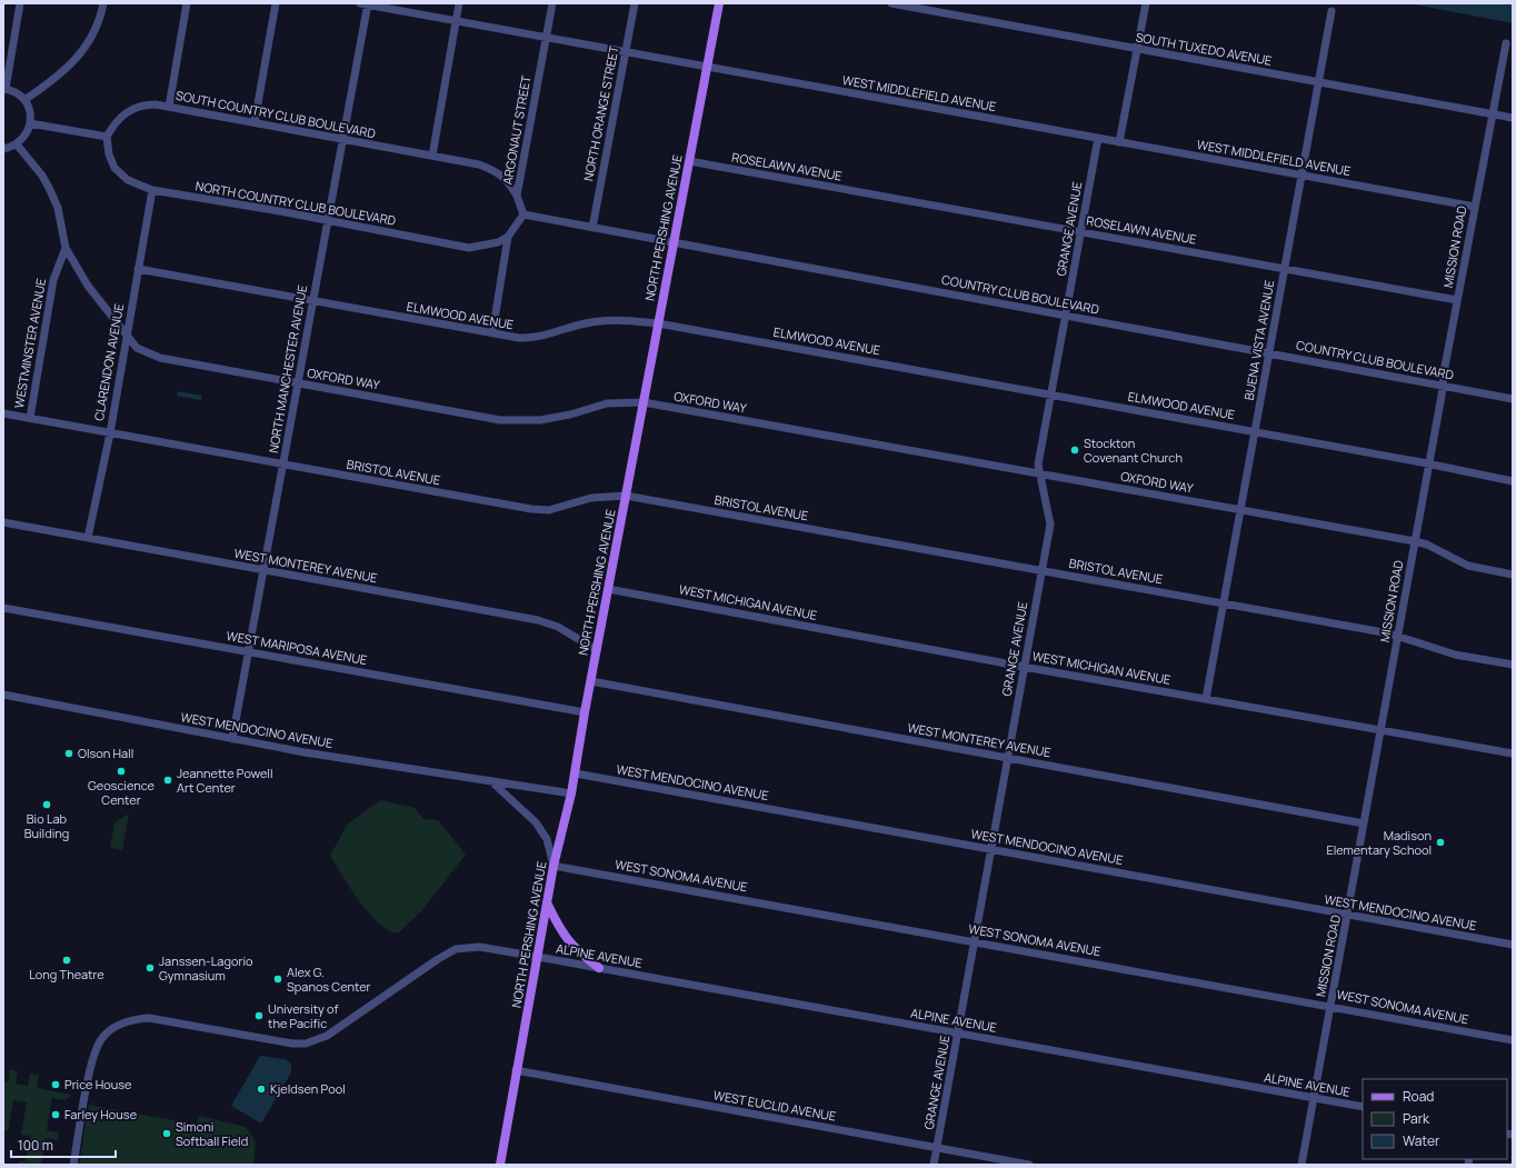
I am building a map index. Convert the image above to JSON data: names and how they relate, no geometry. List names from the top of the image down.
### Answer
{
  "streets": {
    "main road": ["NORTH PERSHING AVENUE"],
    "street": [
      "SOUTH TUXEDO AVENUE",
      "WEST MIDDLEFIELD AVENUE",
      "NORTH ORANGE STREET",
      "SOUTH COUNTRY CLUB BOULEVARD",
      "ARGONAUT STREET",
      "ROSELAWN AVENUE",
      "NORTH COUNTRY CLUB BOULEVARD",
      "GRANGE AVENUE",
      "MISSION ROAD",
      "COUNTRY CLUB BOULEVARD",
      "ELMWOOD AVENUE",
      "BUENA VISTA AVENUE",
      "WESTMINSTER AVENUE",
      "CLARENDON AVENUE",
      "NORTH MANCHESTER AVENUE",
      "OXFORD WAY",
      "BRISTOL AVENUE",
      "WEST MONTEREY AVENUE",
      "WEST MICHIGAN AVENUE",
      "WEST MARIPOSA AVENUE",
      "WEST MENDOCINO AVENUE",
      "WEST SONOMA AVENUE",
      "ALPINE AVENUE",
      "WEST EUCLID AVENUE"
    ]
  },
  "crossings": [
    ["SOUTH TUXEDO AVENUE", "MISSION ROAD"],
    ["SOUTH TUXEDO AVENUE", "BUENA VISTA AVENUE"],
    ["WEST MIDDLEFIELD AVENUE", "NORTH ORANGE STREET"],
    ["WEST MIDDLEFIELD AVENUE", "ARGONAUT STREET"],
    ["WEST MIDDLEFIELD AVENUE", "NORTH PERSHING AVENUE"],
    ["WEST MIDDLEFIELD AVENUE", "GRANGE AVENUE"],
    ["WEST MIDDLEFIELD AVENUE", "MISSION ROAD"],
    ["WEST MIDDLEFIELD AVENUE", "BUENA VISTA AVENUE"],
    ["WEST MIDDLEFIELD AVENUE", "NORTH MANCHESTER AVENUE"],
    ["NORTH ORANGE STREET", "COUNTRY CLUB BOULEVARD"],
    ["SOUTH COUNTRY CLUB BOULEVARD", "ARGONAUT STREET"],
    ["SOUTH COUNTRY CLUB BOULEVARD", "NORTH COUNTRY CLUB BOULEVARD"],
    ["SOUTH COUNTRY CLUB BOULEVARD", "NORTH MANCHESTER AVENUE"],
    ["ARGONAUT STREET", "COUNTRY CLUB BOULEVARD"],
    ["ROSELAWN AVENUE", "NORTH PERSHING AVENUE"],
    ["ROSELAWN AVENUE", "GRANGE AVENUE"],
    ["ROSELAWN AVENUE", "MISSION ROAD"],
    ["ROSELAWN AVENUE", "BUENA VISTA AVENUE"],
    ["NORTH COUNTRY CLUB BOULEVARD", "CLARENDON AVENUE"],
    ["NORTH COUNTRY CLUB BOULEVARD", "NORTH MANCHESTER AVENUE"],
    ["NORTH PERSHING AVENUE", "COUNTRY CLUB BOULEVARD"],
    ["NORTH PERSHING AVENUE", "ELMWOOD AVENUE"],
    ["NORTH PERSHING AVENUE", "OXFORD WAY"],
    ["NORTH PERSHING AVENUE", "BRISTOL AVENUE"],
    ["NORTH PERSHING AVENUE", "WEST MONTEREY AVENUE"],
    ["NORTH PERSHING AVENUE", "WEST MICHIGAN AVENUE"],
    ["NORTH PERSHING AVENUE", "WEST MARIPOSA AVENUE"],
    ["NORTH PERSHING AVENUE", "WEST MENDOCINO AVENUE"],
    ["NORTH PERSHING AVENUE", "WEST SONOMA AVENUE"],
    ["NORTH PERSHING AVENUE", "ALPINE AVENUE"],
    ["NORTH PERSHING AVENUE", "WEST EUCLID AVENUE"],
    ["GRANGE AVENUE", "COUNTRY CLUB BOULEVARD"],
    ["GRANGE AVENUE", "ELMWOOD AVENUE"],
    ["GRANGE AVENUE", "OXFORD WAY"],
    ["GRANGE AVENUE", "BRISTOL AVENUE"],
    ["GRANGE AVENUE", "WEST MONTEREY AVENUE"],
    ["GRANGE AVENUE", "WEST MICHIGAN AVENUE"],
    ["GRANGE AVENUE", "WEST MENDOCINO AVENUE"],
    ["GRANGE AVENUE", "WEST SONOMA AVENUE"],
    ["GRANGE AVENUE", "ALPINE AVENUE"],
    ["GRANGE AVENUE", "WEST EUCLID AVENUE"],
    ["MISSION ROAD", "COUNTRY CLUB BOULEVARD"],
    ["MISSION ROAD", "ELMWOOD AVENUE"],
    ["MISSION ROAD", "OXFORD WAY"],
    ["MISSION ROAD", "BRISTOL AVENUE"],
    ["MISSION ROAD", "WEST MONTEREY AVENUE"],
    ["MISSION ROAD", "WEST MICHIGAN AVENUE"],
    ["MISSION ROAD", "WEST MENDOCINO AVENUE"],
    ["MISSION ROAD", "WEST SONOMA AVENUE"],
    ["MISSION ROAD", "ALPINE AVENUE"],
    ["COUNTRY CLUB BOULEVARD", "BUENA VISTA AVENUE"],
    ["ELMWOOD AVENUE", "BUENA VISTA AVENUE"],
    ["ELMWOOD AVENUE", "CLARENDON AVENUE"],
    ["ELMWOOD AVENUE", "NORTH MANCHESTER AVENUE"],
    ["BUENA VISTA AVENUE", "OXFORD WAY"],
    ["BUENA VISTA AVENUE", "BRISTOL AVENUE"],
    ["BUENA VISTA AVENUE", "WEST MICHIGAN AVENUE"],
    ["WESTMINSTER AVENUE", "OXFORD WAY"],
    ["WESTMINSTER AVENUE", "BRISTOL AVENUE"],
    ["CLARENDON AVENUE", "OXFORD WAY"],
    ["CLARENDON AVENUE", "BRISTOL AVENUE"],
    ["CLARENDON AVENUE", "WEST MONTEREY AVENUE"],
    ["NORTH MANCHESTER AVENUE", "OXFORD WAY"],
    ["NORTH MANCHESTER AVENUE", "BRISTOL AVENUE"],
    ["NORTH MANCHESTER AVENUE", "WEST MONTEREY AVENUE"],
    ["NORTH MANCHESTER AVENUE", "WEST MARIPOSA AVENUE"],
    ["NORTH MANCHESTER AVENUE", "WEST MENDOCINO AVENUE"]
  ],
  "places": [
    "Stockton Covenant Church",
    "Olson Hall",
    "Geoscience Center",
    "Jeannette Powell Art Center",
    "Bio Lab Building",
    "Madison Elementary School",
    "Long Theatre",
    "Janssen-Lagorio Gymnasium",
    "Alex G. Spanos Center",
    "University of the Pacific",
    "Price House",
    "Kjeldsen Pool",
    "Farley House",
    "Simoni Softball Field"
  ],
  "legend": ["Road", "Park", "Water"],
  "scale_bar": "100 m"
}
